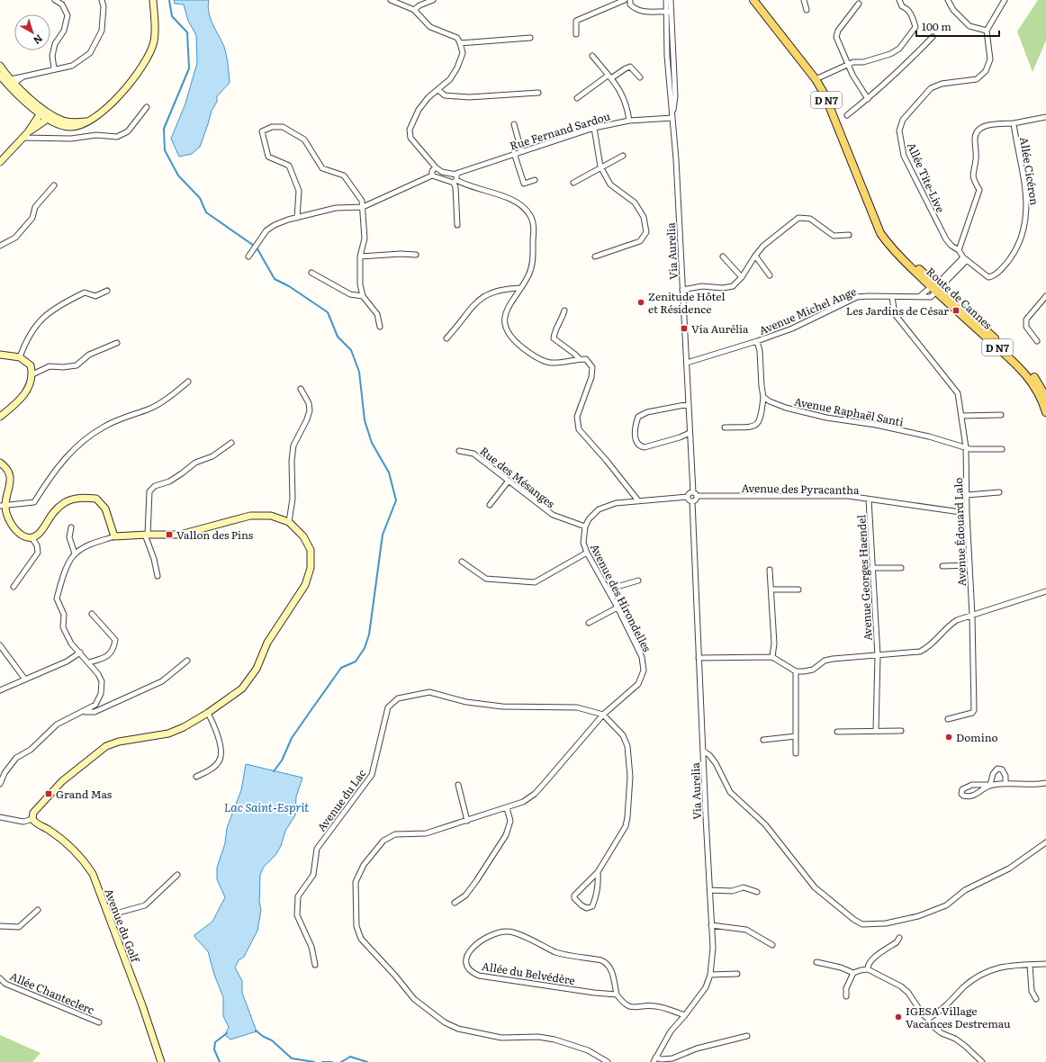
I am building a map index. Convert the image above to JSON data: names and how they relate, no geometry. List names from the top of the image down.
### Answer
{
  "streets": {
    "main road": ["D N7", "Route de Cannes"],
    "street": [
      "Rue Fernand Sardou",
      "Allée Cicéron",
      "Allée Tite-Live",
      "Via Aurelia",
      "Avenue Michel Ange",
      "Avenue Raphaël Santi",
      "Rue des Mésanges",
      "Avenue des Pyracantha",
      "Avenue Édouard Lalo",
      "Avenue Georges Haendel",
      "Avenue des Hirondelles",
      "Avenue du Lac",
      "Avenue du Golf",
      "Allée du Belvédère",
      "Allée Chanteclerc"
    ]
  },
  "crossings": [
    ["Rue Fernand Sardou", "Via Aurelia"],
    ["Allée Cicéron", "Allée Tite-Live"],
    ["Via Aurelia", "Avenue Michel Ange"],
    ["Via Aurelia", "Avenue des Pyracantha"],
    ["Route de Cannes", "Avenue Michel Ange"],
    ["Avenue Michel Ange", "Avenue Édouard Lalo"],
    ["Avenue Raphaël Santi", "Avenue Édouard Lalo"],
    ["Rue des Mésanges", "Avenue des Hirondelles"],
    ["Avenue des Pyracantha", "Avenue Édouard Lalo"],
    ["Avenue des Pyracantha", "Avenue Georges Haendel"],
    ["Avenue des Hirondelles", "Avenue du Lac"]
  ],
  "water": ["Lac Saint-Esprit"],
  "places": {
    "other": ["Zenitude Hôtel et Résidence", "Domino", "IGESA Village Vacances Destremau"],
    "transit": [
      "Les Jardins de César",
      "Via Aurélia",
      "Vallon des Pins",
      "Grand Mas"
    ]
  },
  "scale_bar": "100 m",
  "north": "bottom right"
}
